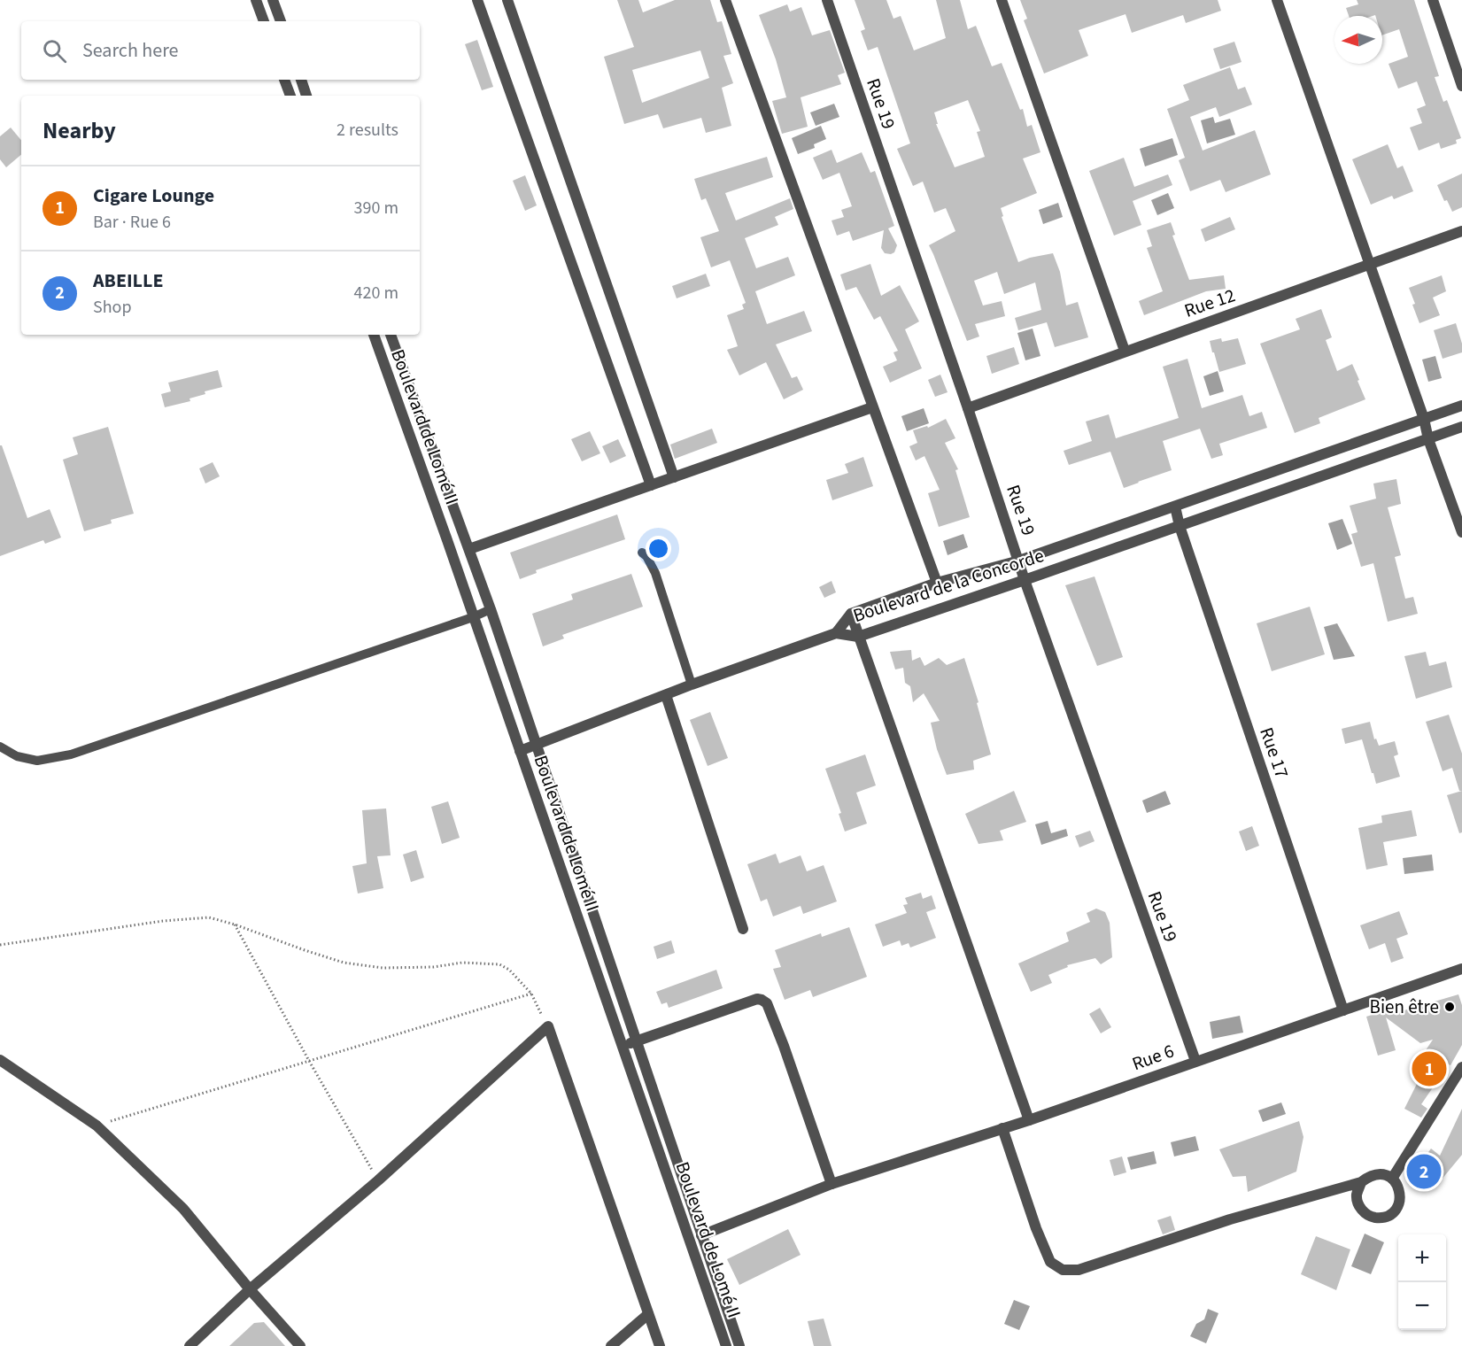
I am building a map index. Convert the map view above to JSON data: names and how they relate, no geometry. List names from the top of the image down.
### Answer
{
  "streets": {
    "street": [
      "Rue 19",
      "Rue 12",
      "Boulevard de Lomé II",
      "Boulevard de la Concorde",
      "Rue 17",
      "Rue 6"
    ]
  },
  "crossings": [
    ["Rue 19", "Rue 12"],
    ["Rue 19", "Boulevard de la Concorde"],
    ["Rue 19", "Rue 6"],
    ["Boulevard de Lomé II", "Rue 6"],
    ["Boulevard de la Concorde", "Rue 17"],
    ["Rue 17", "Rue 6"]
  ],
  "places": ["Bien être"],
  "north": "left",
  "page": {
    "search": "Search here",
    "heading": ["Nearby", "2 results"],
    "list": [
      {
        "mark": "1",
        "name": "Cigare Lounge",
        "note": "Bar · Rue 6",
        "value": "390 m"
      },
      {
        "mark": "2",
        "name": "ABEILLE",
        "note": "Shop",
        "value": "420 m"
      }
    ],
    "pins": ["1", "2"],
    "map_buttons": ["+", "−"]
  }
}
